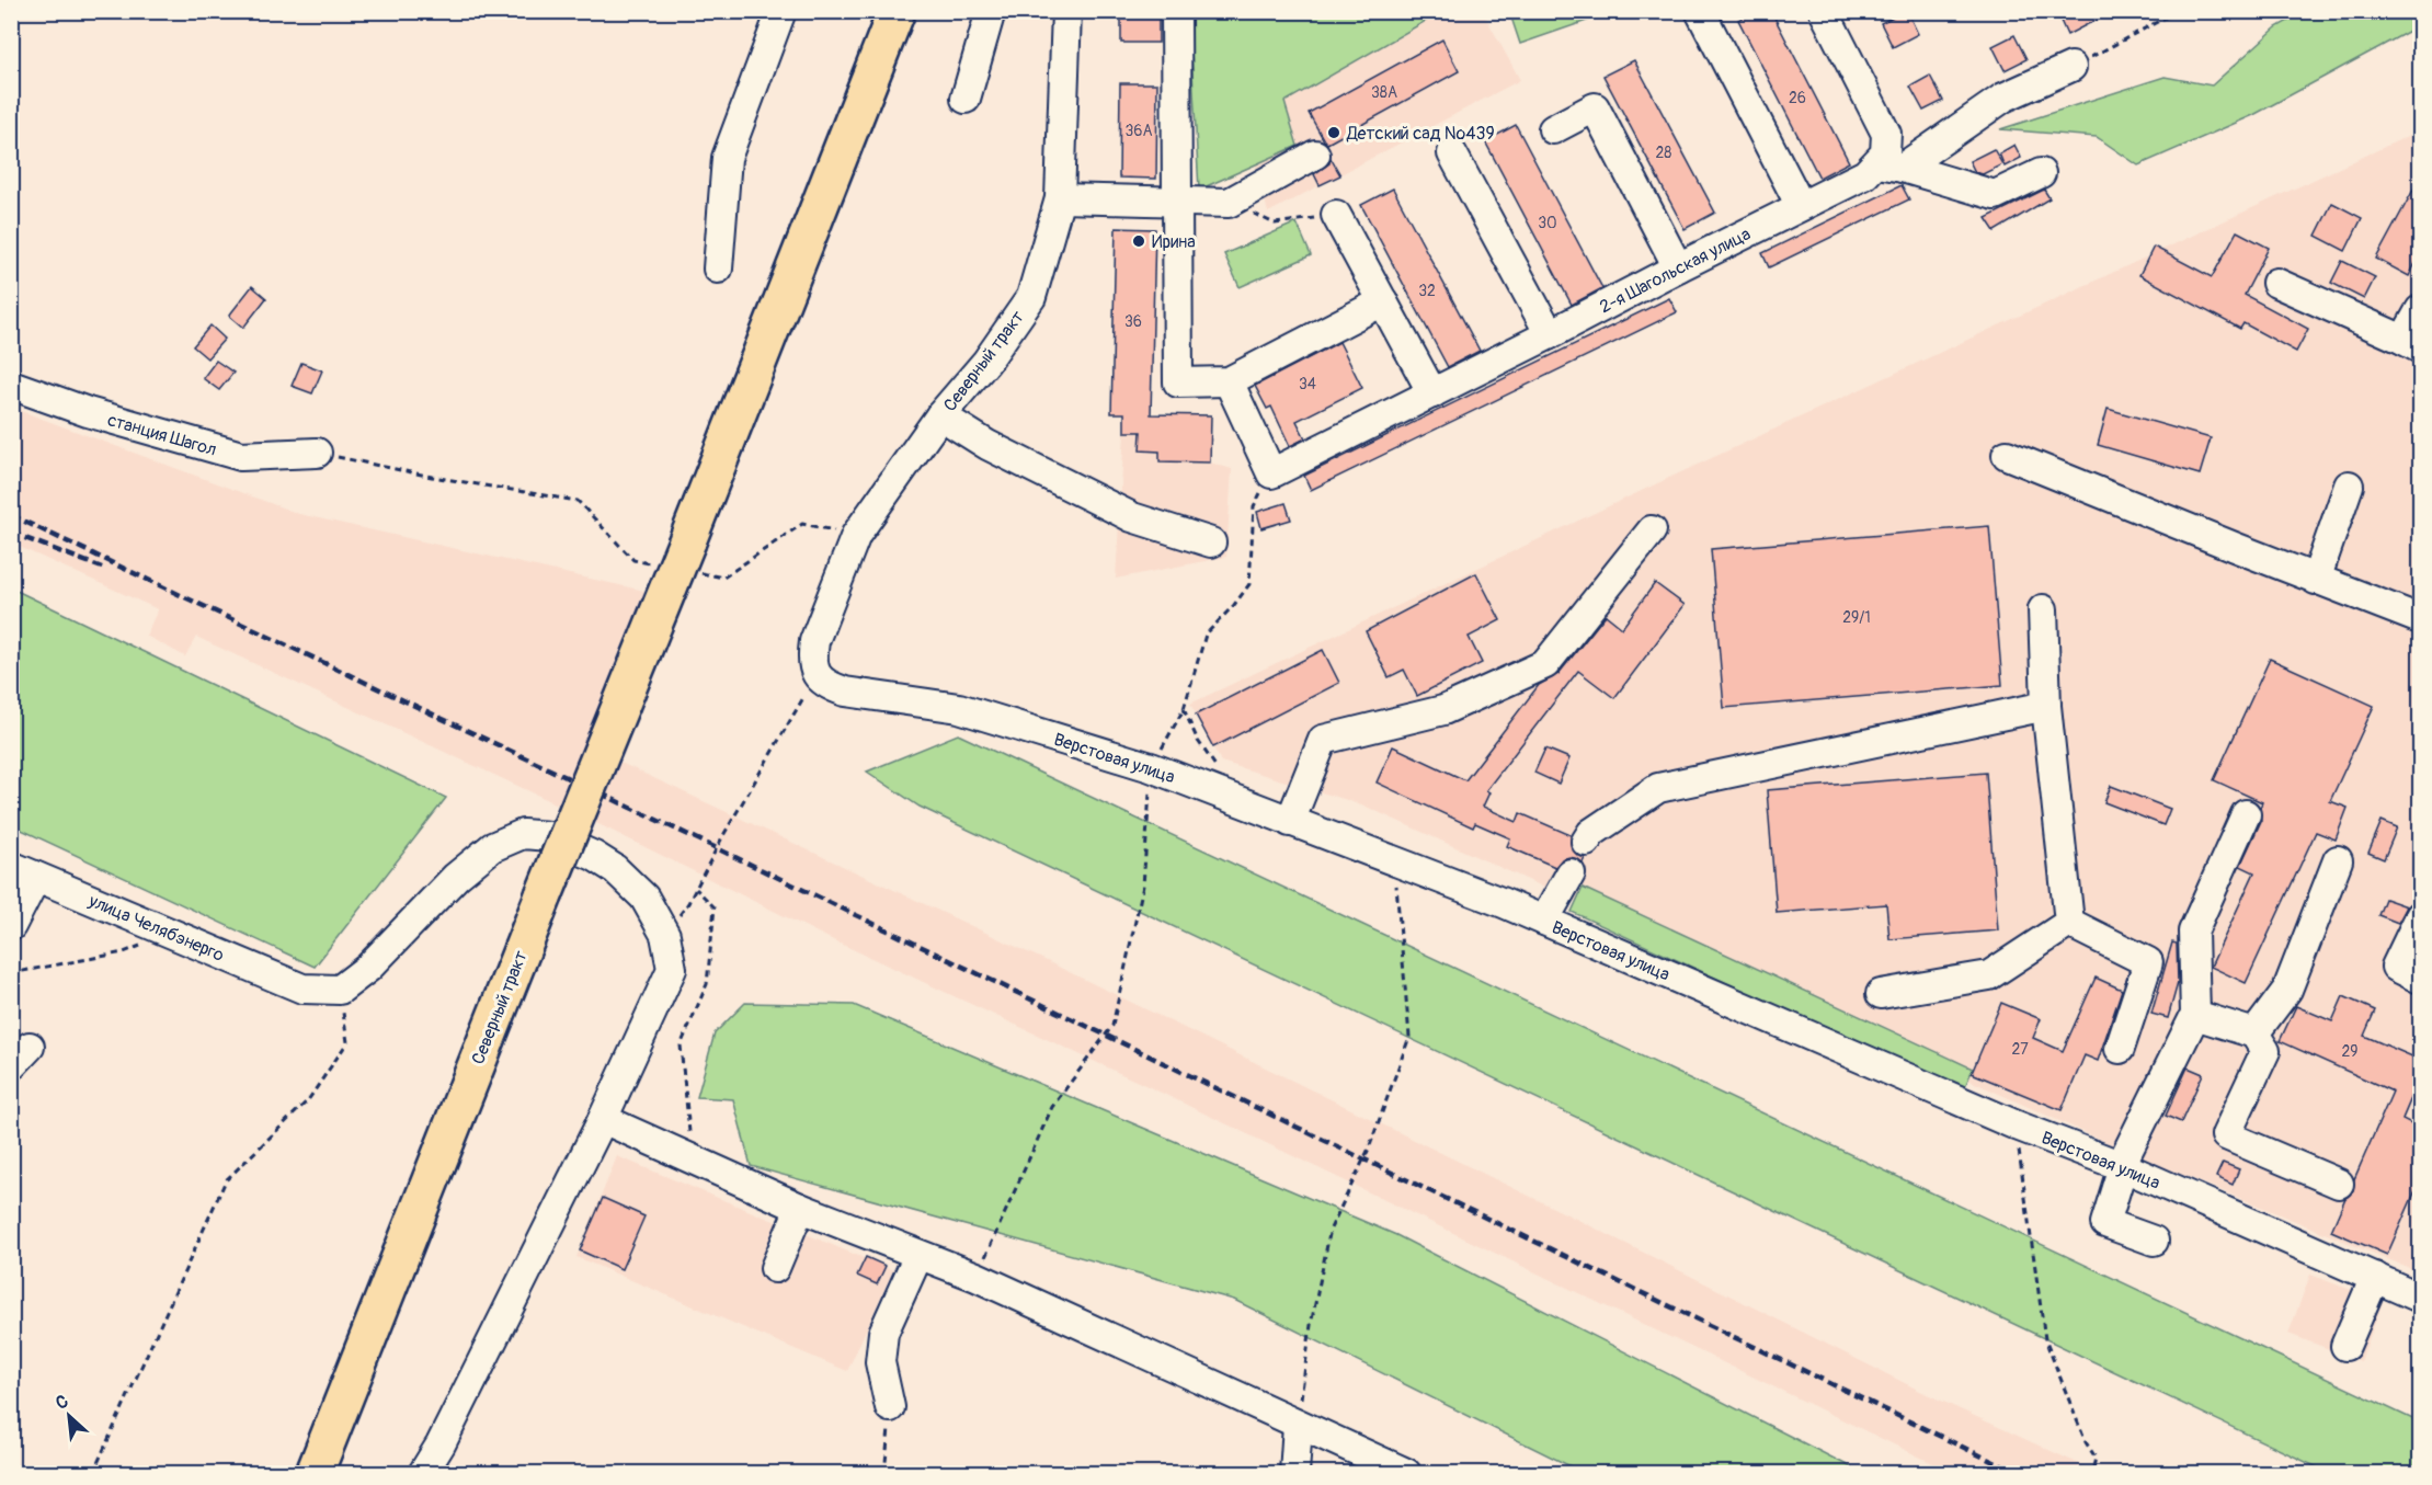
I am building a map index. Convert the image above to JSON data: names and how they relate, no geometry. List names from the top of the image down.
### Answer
{
  "streets": {
    "main road": ["Северный тракт"],
    "street": [
      "2-я Шагольская улица",
      "станция Шагол",
      "Верстовая улица",
      "улица Челябэнерго"
    ]
  },
  "crossings": [
    ["Северный тракт", "Верстовая улица"]
  ],
  "places": ["Детский сад №439", "Ирина"],
  "house_numbers": [
    "38А",
    "26",
    "36А",
    "28",
    "30",
    "32",
    "36",
    "34",
    "29/1",
    "27",
    "29"
  ],
  "north": "top left"
}
